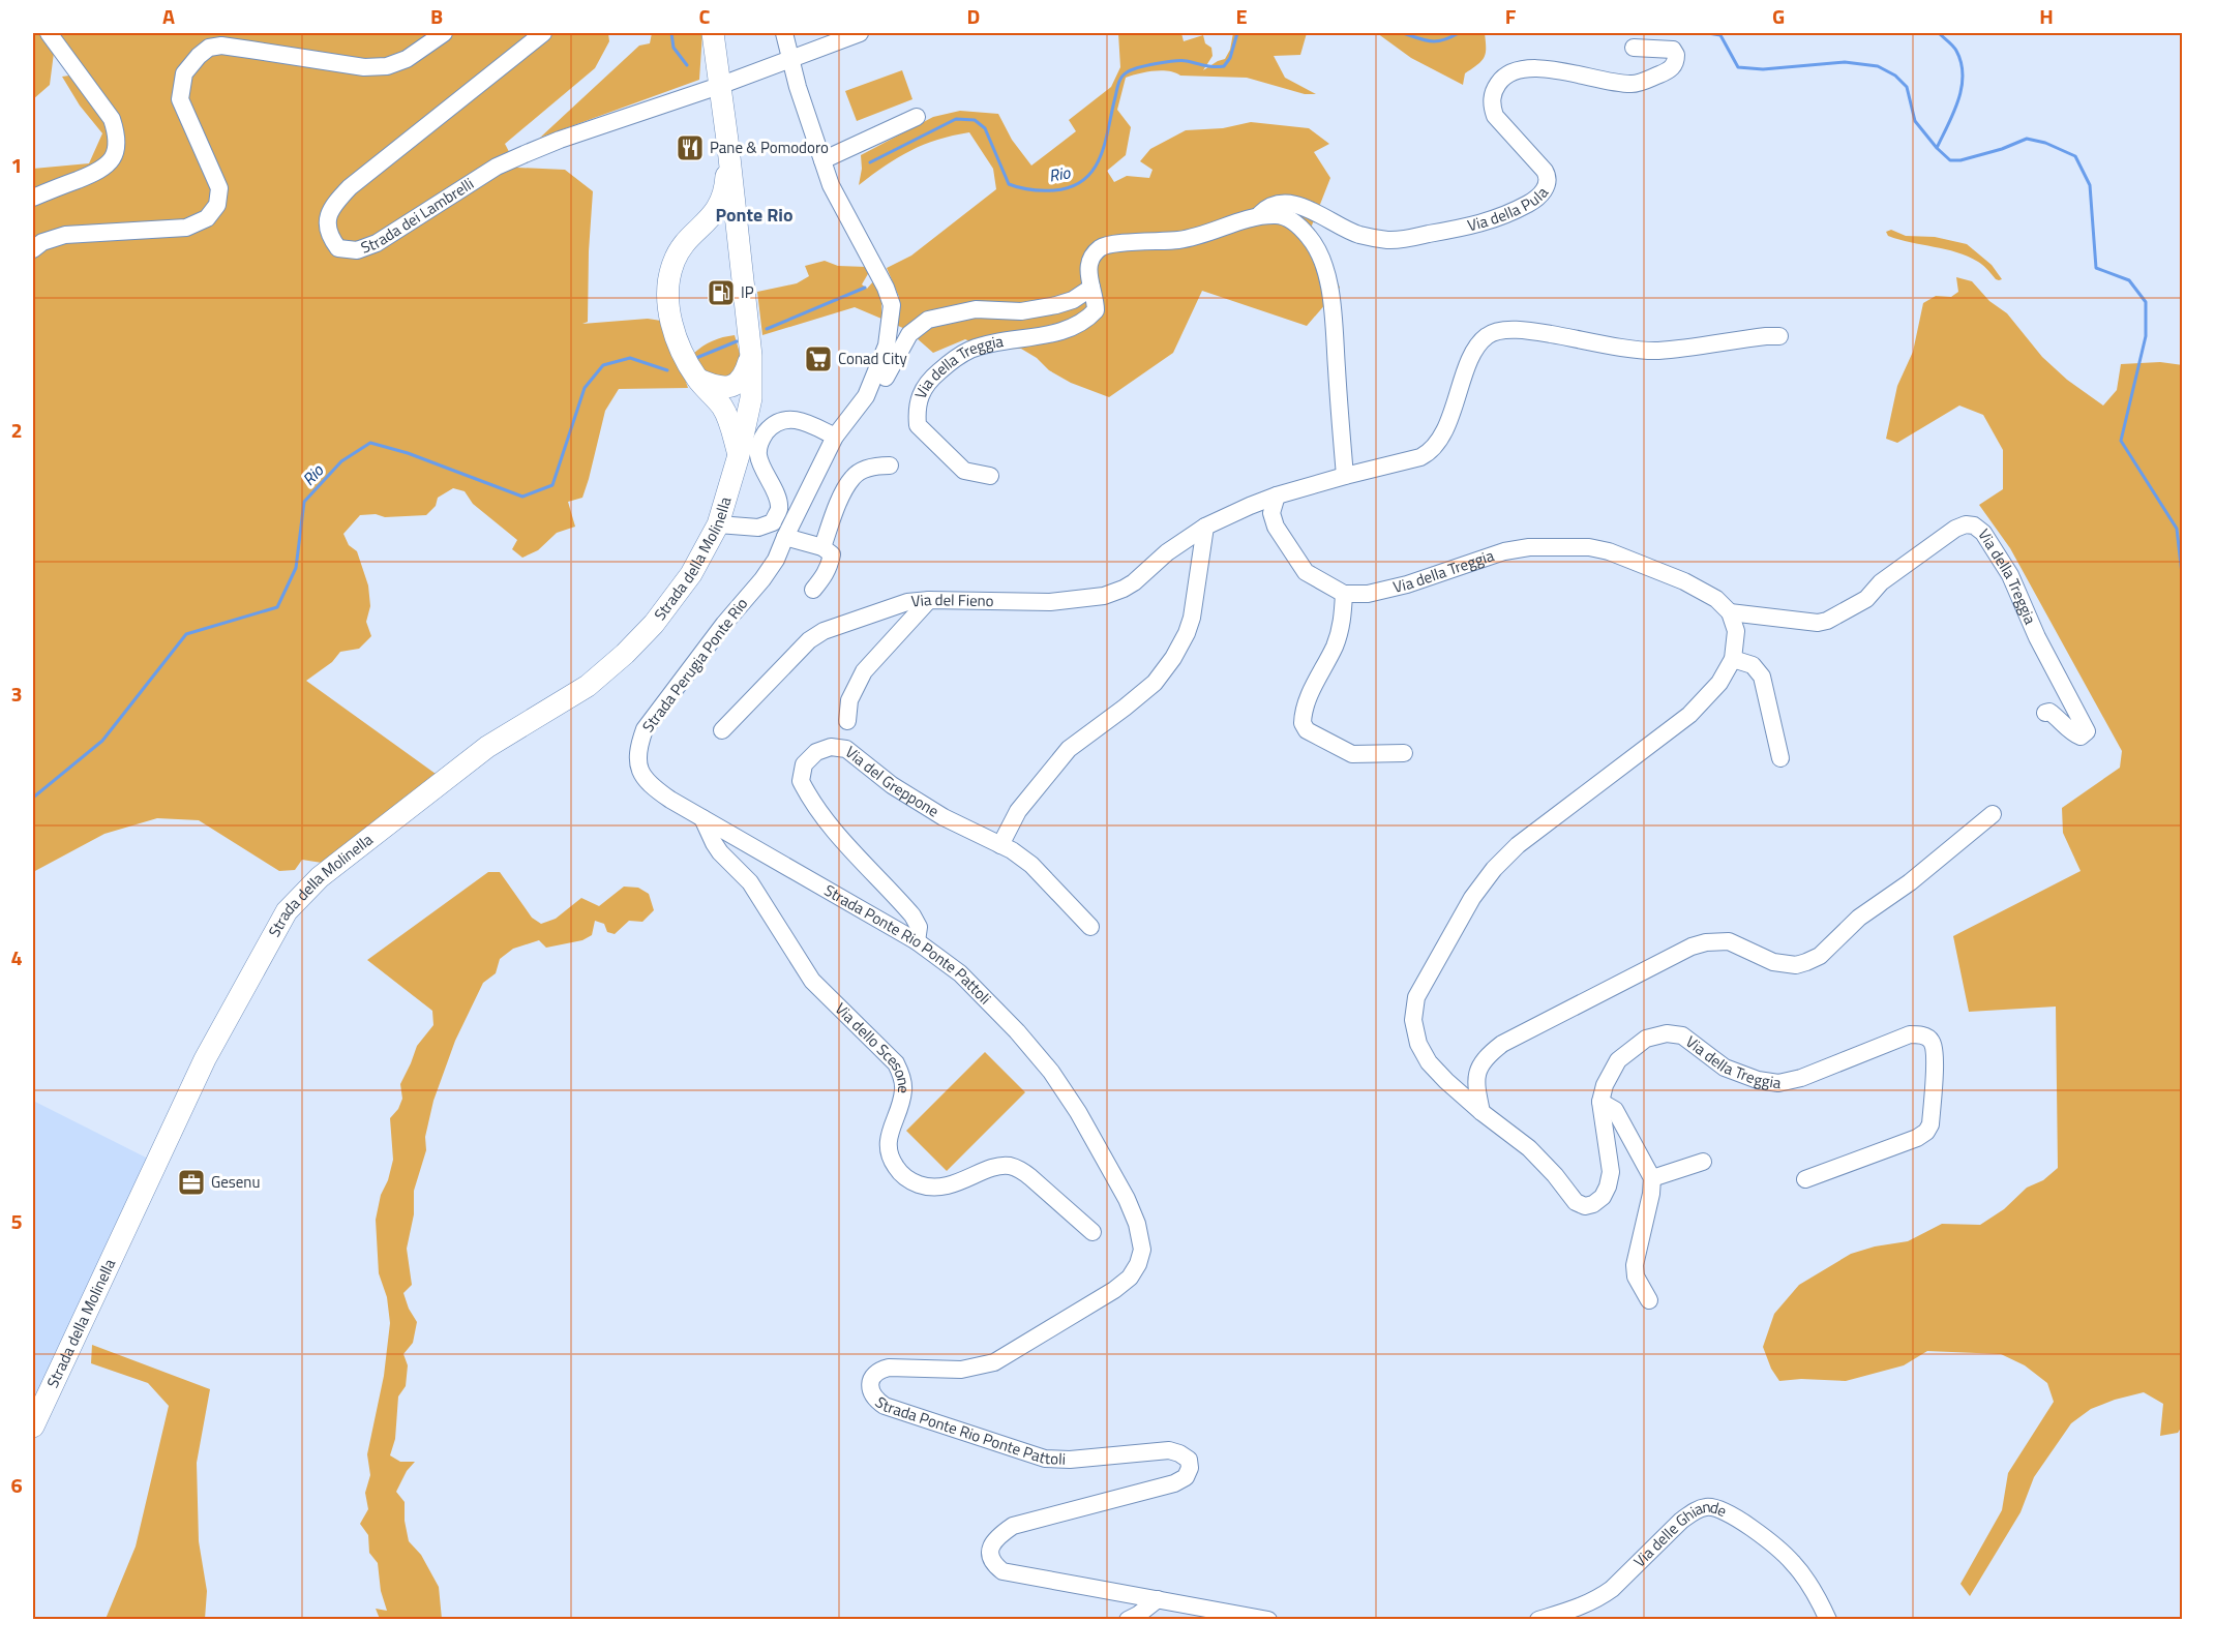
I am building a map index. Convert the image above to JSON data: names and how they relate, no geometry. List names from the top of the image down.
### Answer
{
  "streets": {
    "main road": ["Strada della Molinella"],
    "street": [
      "Via della Pula",
      "Strada dei Lambrelli",
      "Via della Treggia",
      "Via del Fieno",
      "Strada Perugia Ponte Rio",
      "Via del Greppone",
      "Strada Ponte Rio Ponte Pattoli",
      "Via dello Scesone",
      "Via delle Ghiande"
    ]
  },
  "crossings": [
    ["Via della Pula", "Via della Treggia"],
    ["Strada dei Lambrelli", "Strada Perugia Ponte Rio"],
    ["Strada Perugia Ponte Rio", "Strada Ponte Rio Ponte Pattoli"],
    ["Strada Perugia Ponte Rio", "Via dello Scesone"],
    ["Via del Greppone", "Strada Ponte Rio Ponte Pattoli"]
  ],
  "districts": ["Ponte Rio"],
  "water": ["Rio"],
  "places": {
    "restaurant": ["Pane & Pomodoro"],
    "fuel station": ["IP"],
    "supermarket": ["Conad City"],
    "office": ["Gesenu"]
  },
  "grid": {
    "columns": [
      "A",
      "B",
      "C",
      "D",
      "E",
      "F",
      "G",
      "H"
    ],
    "rows": [
      "1",
      "2",
      "3",
      "4",
      "5",
      "6"
    ]
  }
}
